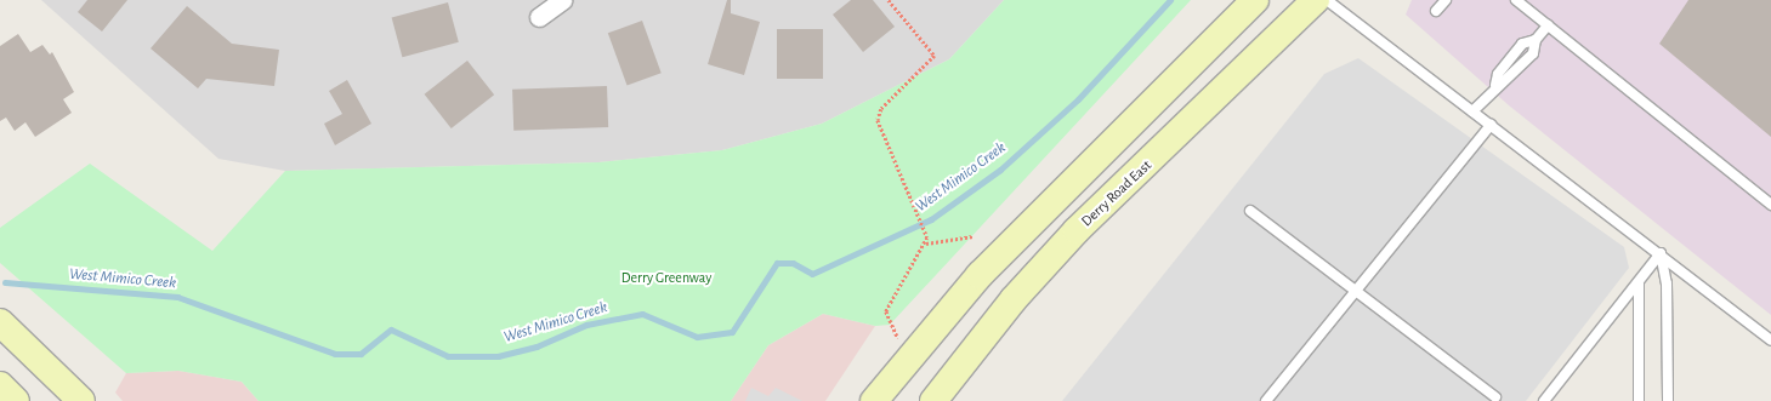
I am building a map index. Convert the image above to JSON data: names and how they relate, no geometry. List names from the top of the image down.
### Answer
{
  "streets": {
    "main road": ["Derry Road East"]
  },
  "water": ["West Mimico Creek"],
  "parks": ["Derry Greenway"]
}
